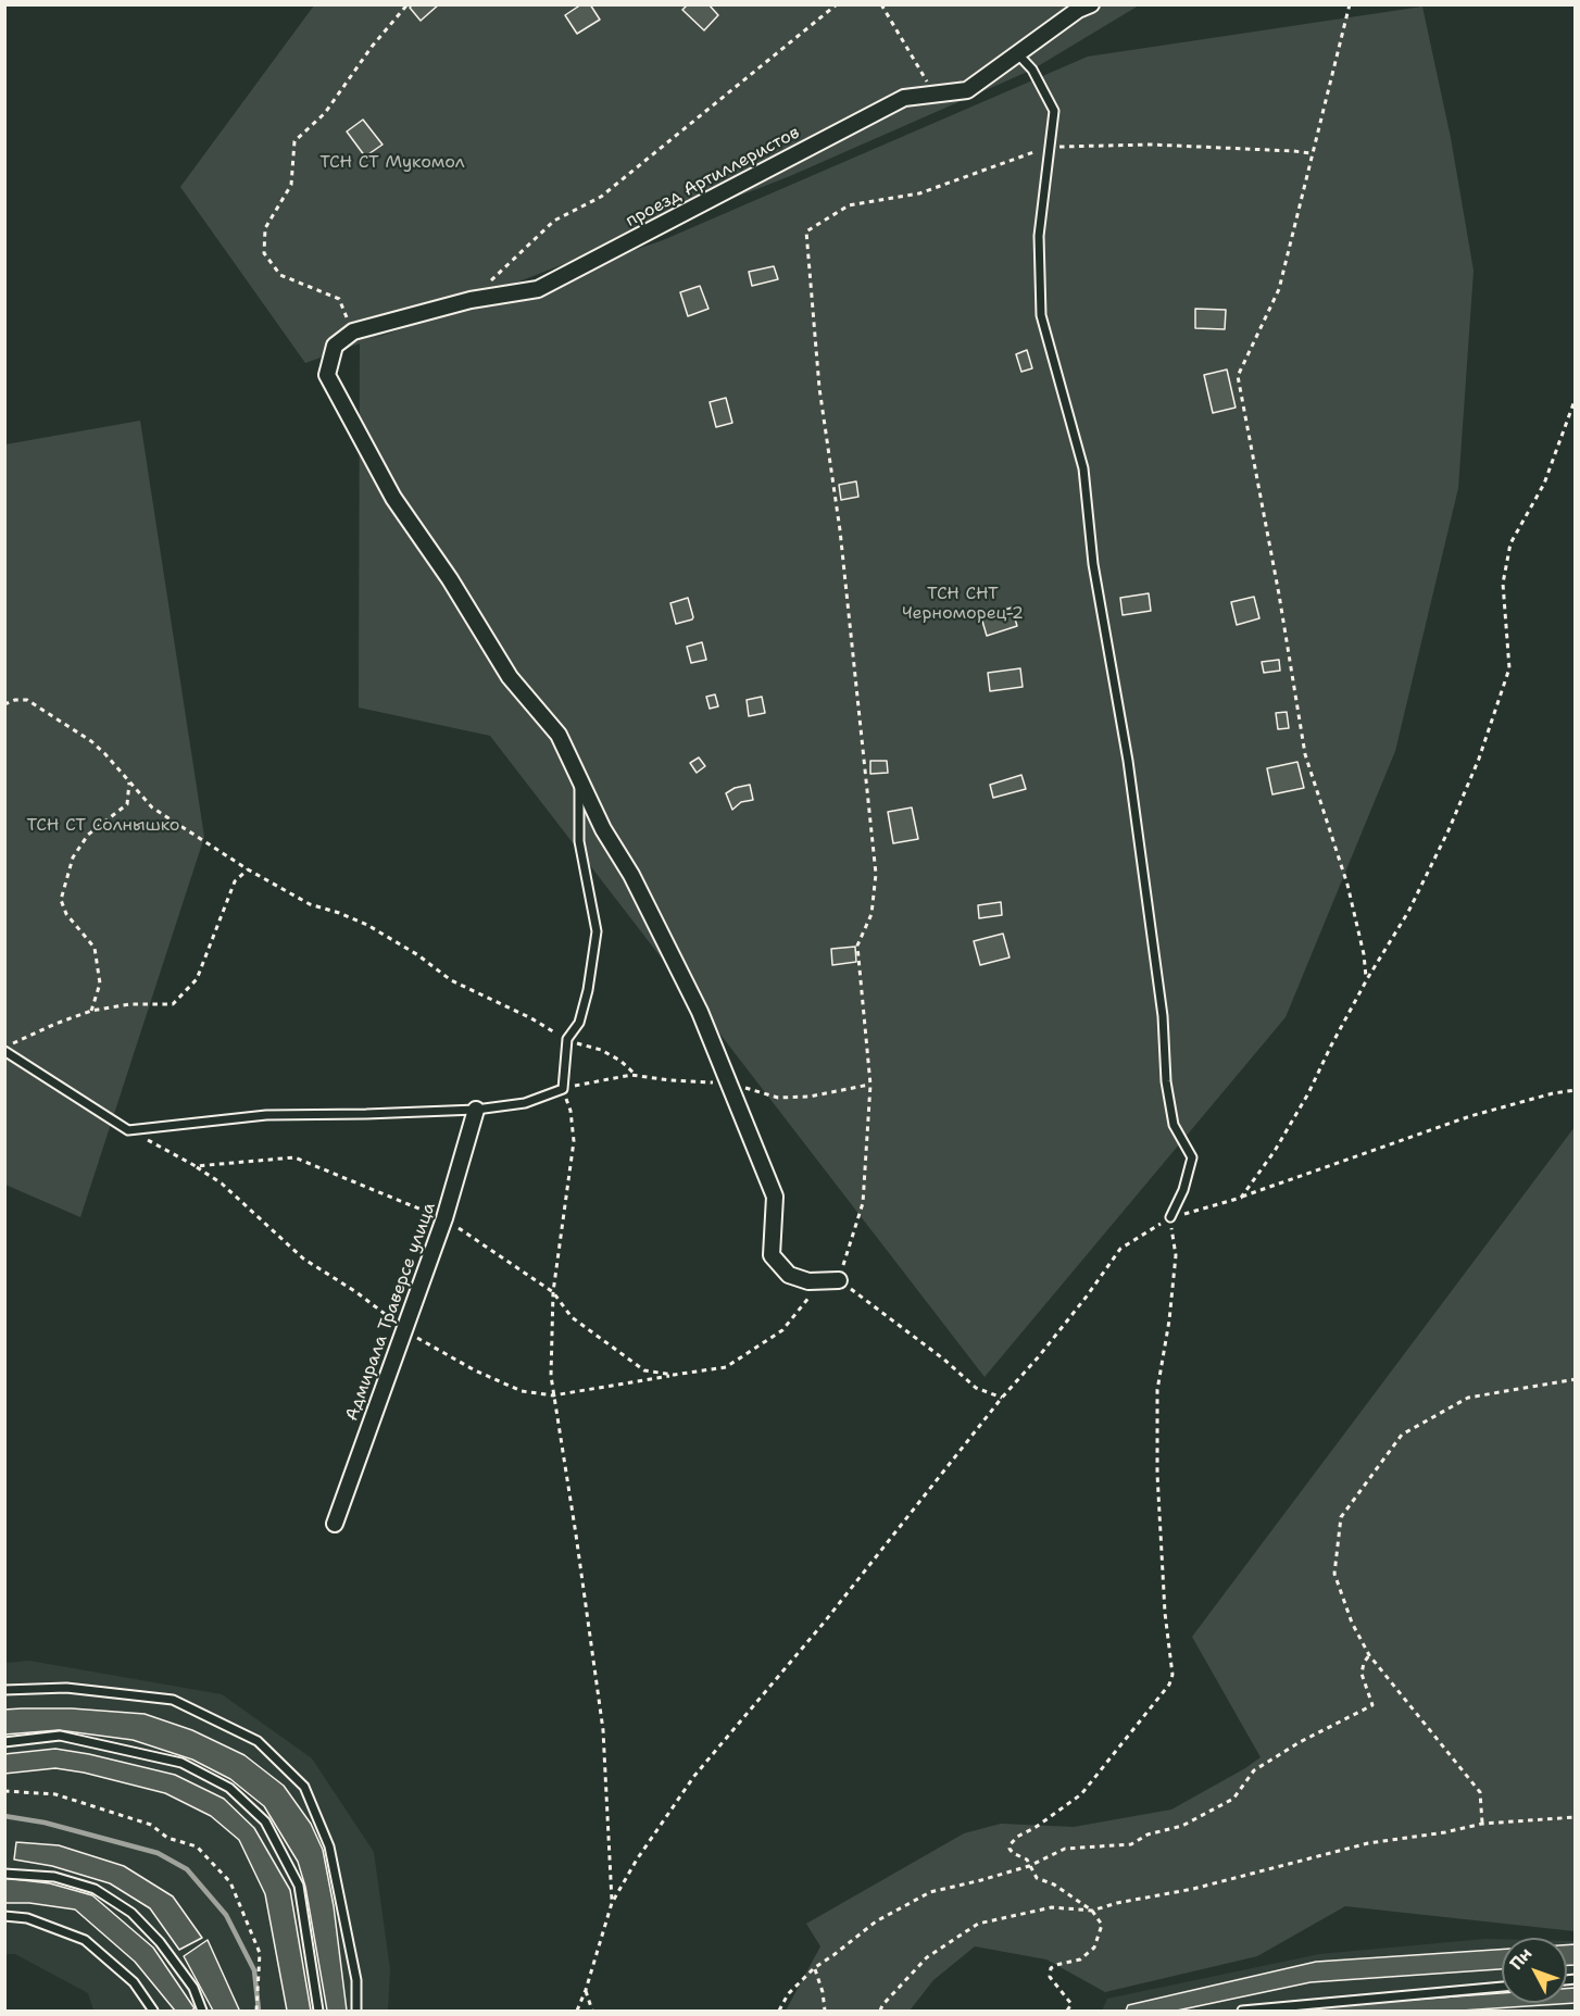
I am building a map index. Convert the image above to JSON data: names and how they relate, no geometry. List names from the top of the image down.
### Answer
{
  "streets": {
    "street": ["проезд Артиллеристов", "Адмирала Траверсе улица"]
  },
  "parks": ["ТСН СТ Мукомол", "ТСН СНТ Черноморец-2", "ТСН СТ Солнышко"],
  "north": "top left"
}
